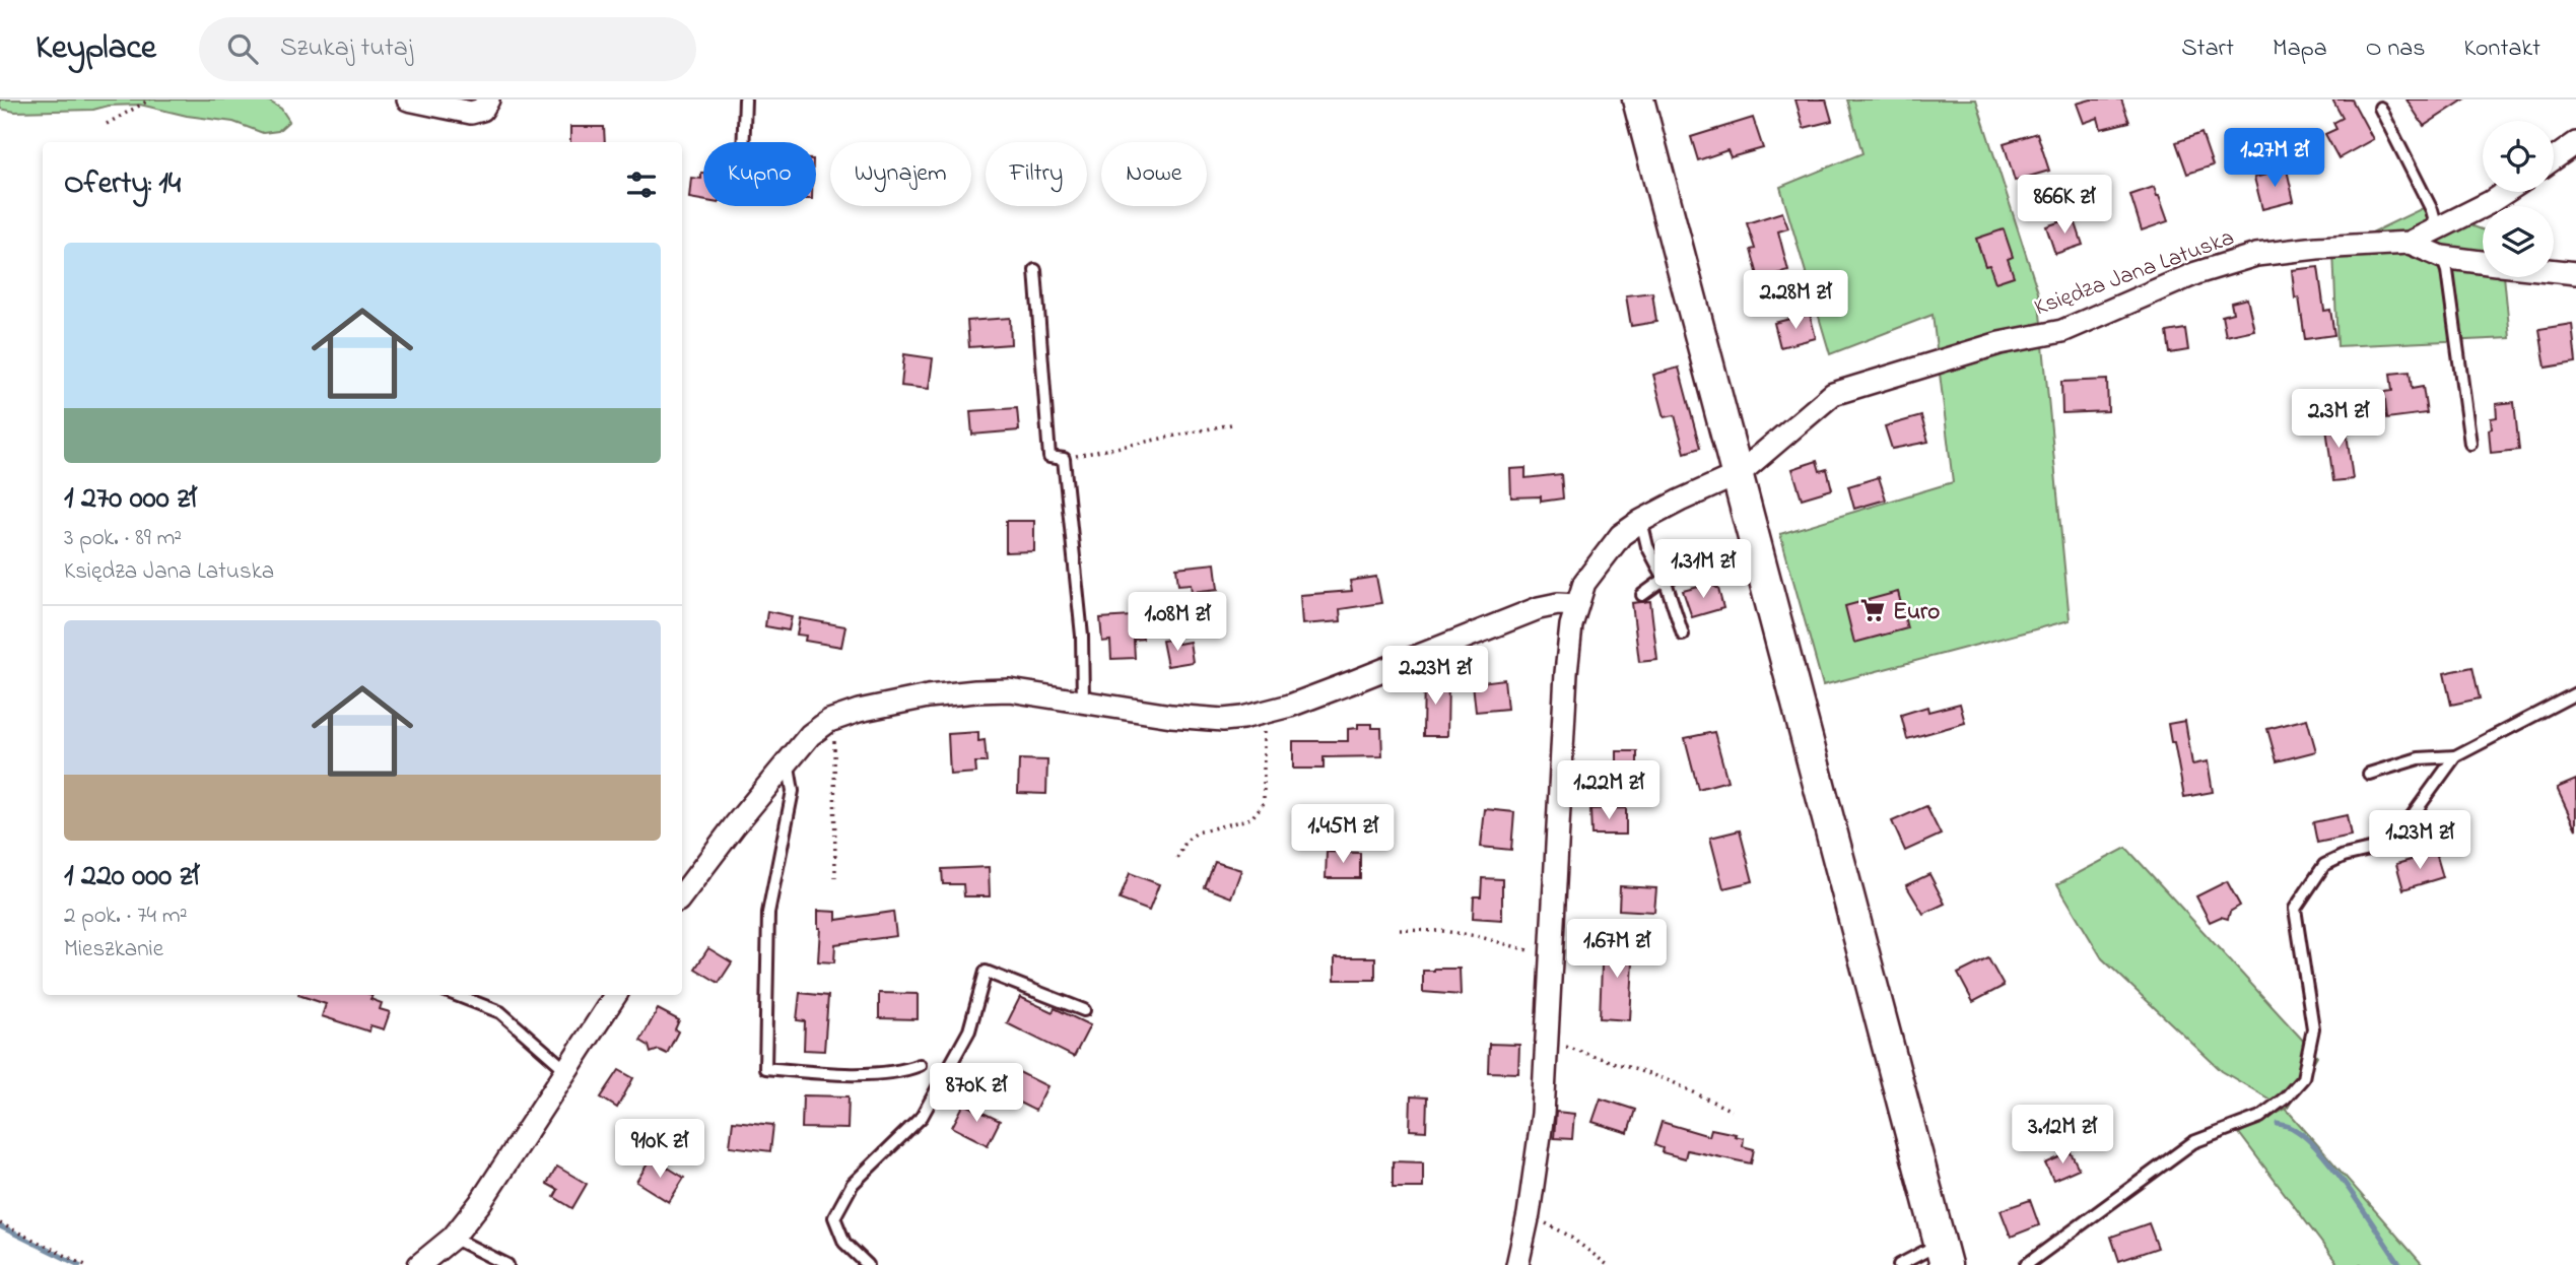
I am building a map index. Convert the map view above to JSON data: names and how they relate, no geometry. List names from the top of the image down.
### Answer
{
  "streets": {
    "street": ["Księdza Jana Latuska"]
  },
  "places": {
    "supermarket": ["Euro"]
  },
  "page": {
    "header": "Keyplace",
    "search": "Szukaj tutaj",
    "nav": [
      "Start",
      "Mapa",
      "O nas",
      "Kontakt"
    ],
    "price": [
      "1.27M zł",
      "866K zł",
      "2.28M zł",
      "2.3M zł",
      "1.31M zł",
      "1.08M zł",
      "2.23M zł",
      "1.22M zł",
      "1.45M zł",
      "1.23M zł",
      "1.67M zł",
      "870K zł",
      "3.12M zł",
      "910K zł"
    ],
    "chip": [
      "Kupno",
      "Wynajem",
      "Filtry",
      "Nowe"
    ],
    "heading": "Oferty: 14",
    "list": [
      {
        "name": "1 270 000 zł",
        "note": "3 pok. · 89 m² · Księdza Jana Latuska"
      },
      {
        "name": "1 220 000 zł",
        "note": "2 pok. · 74 m² · Mieszkanie"
      }
    ]
  }
}
